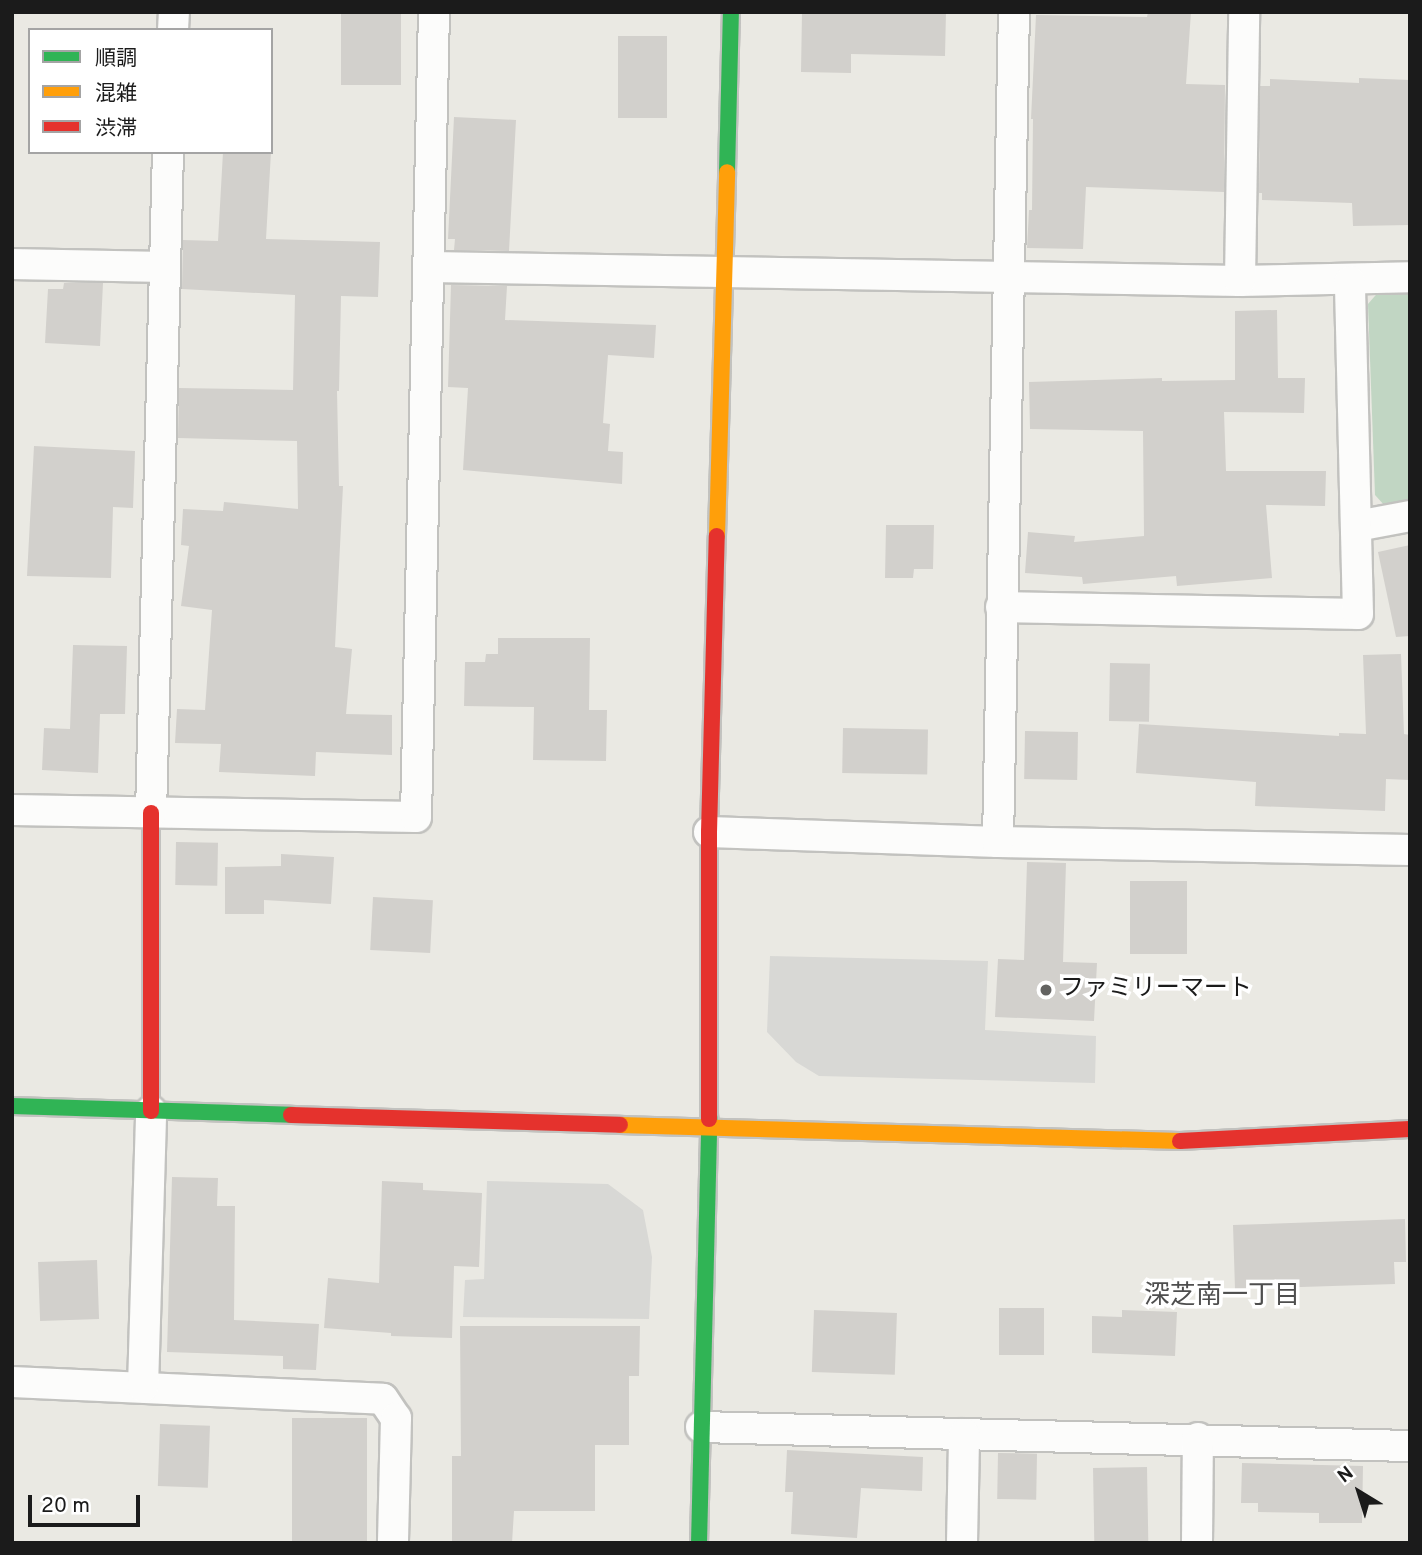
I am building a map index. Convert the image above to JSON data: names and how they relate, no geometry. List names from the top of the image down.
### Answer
{
  "districts": ["深芝南一丁目"],
  "places": ["ファミリーマート"],
  "legend": ["順調", "混雑", "渋滞"],
  "scale_bar": "20 m",
  "north": "top left"
}
